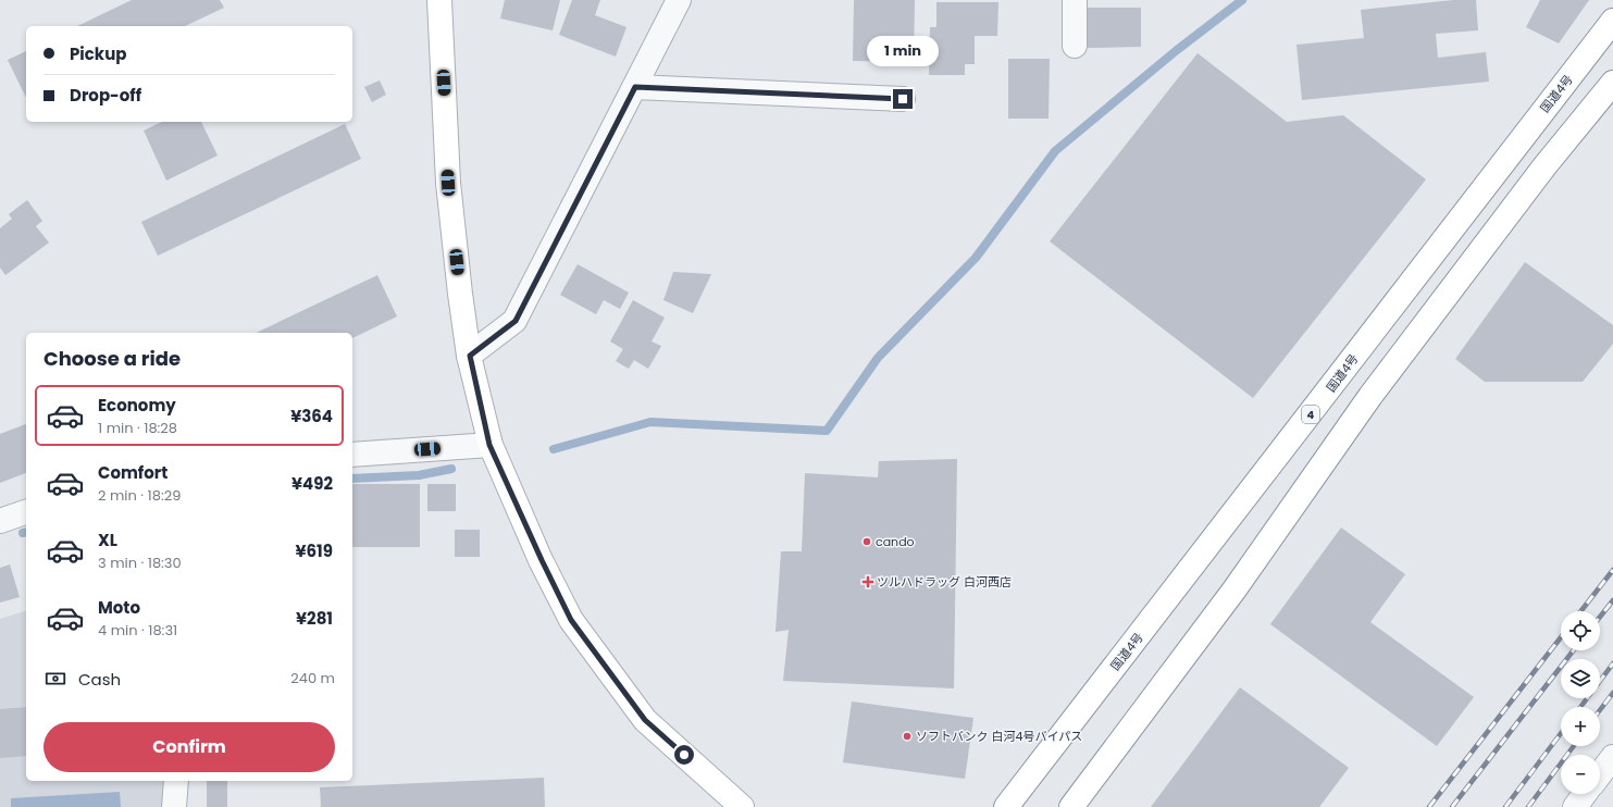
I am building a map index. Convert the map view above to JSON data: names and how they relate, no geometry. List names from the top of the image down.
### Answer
{
  "streets": {
    "main road": ["国道4号", "4"]
  },
  "places": {
    "other": ["cando", "ソフトバンク 白河4号バイパス"],
    "health": ["ツルハドラッグ 白河西店"]
  },
  "page": {
    "banner": ["Pickup", "Drop-off"],
    "bubble": "1 min",
    "heading": "Choose a ride",
    "list": [
      {
        "name": "Economy",
        "note": "1 min · 18:28",
        "value": "¥364"
      },
      {
        "name": "Comfort",
        "note": "2 min · 18:29",
        "value": "¥492"
      },
      {
        "name": "XL",
        "note": "3 min · 18:30",
        "value": "¥619"
      },
      {
        "name": "Moto",
        "note": "4 min · 18:31",
        "value": "¥281"
      }
    ],
    "map_buttons": ["+", "−"],
    "pay": ["Cash", "240 m"],
    "buttons": "Confirm"
  }
}
